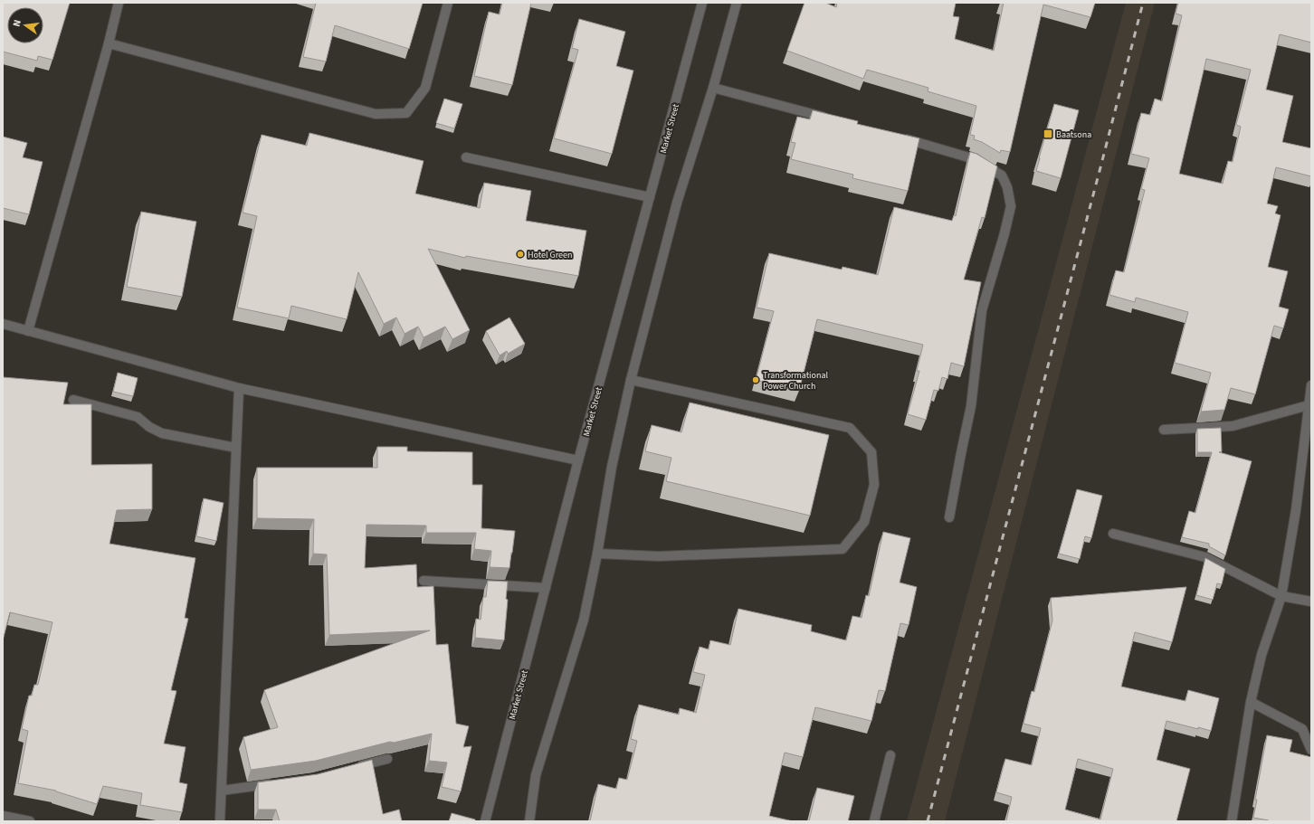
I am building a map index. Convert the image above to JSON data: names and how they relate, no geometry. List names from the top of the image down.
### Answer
{
  "streets": {
    "street": ["Market Street"]
  },
  "places": {
    "transit": ["Baatsona"],
    "other": ["Hotel Green", "Transformational Power Church"]
  },
  "north": "left"
}
